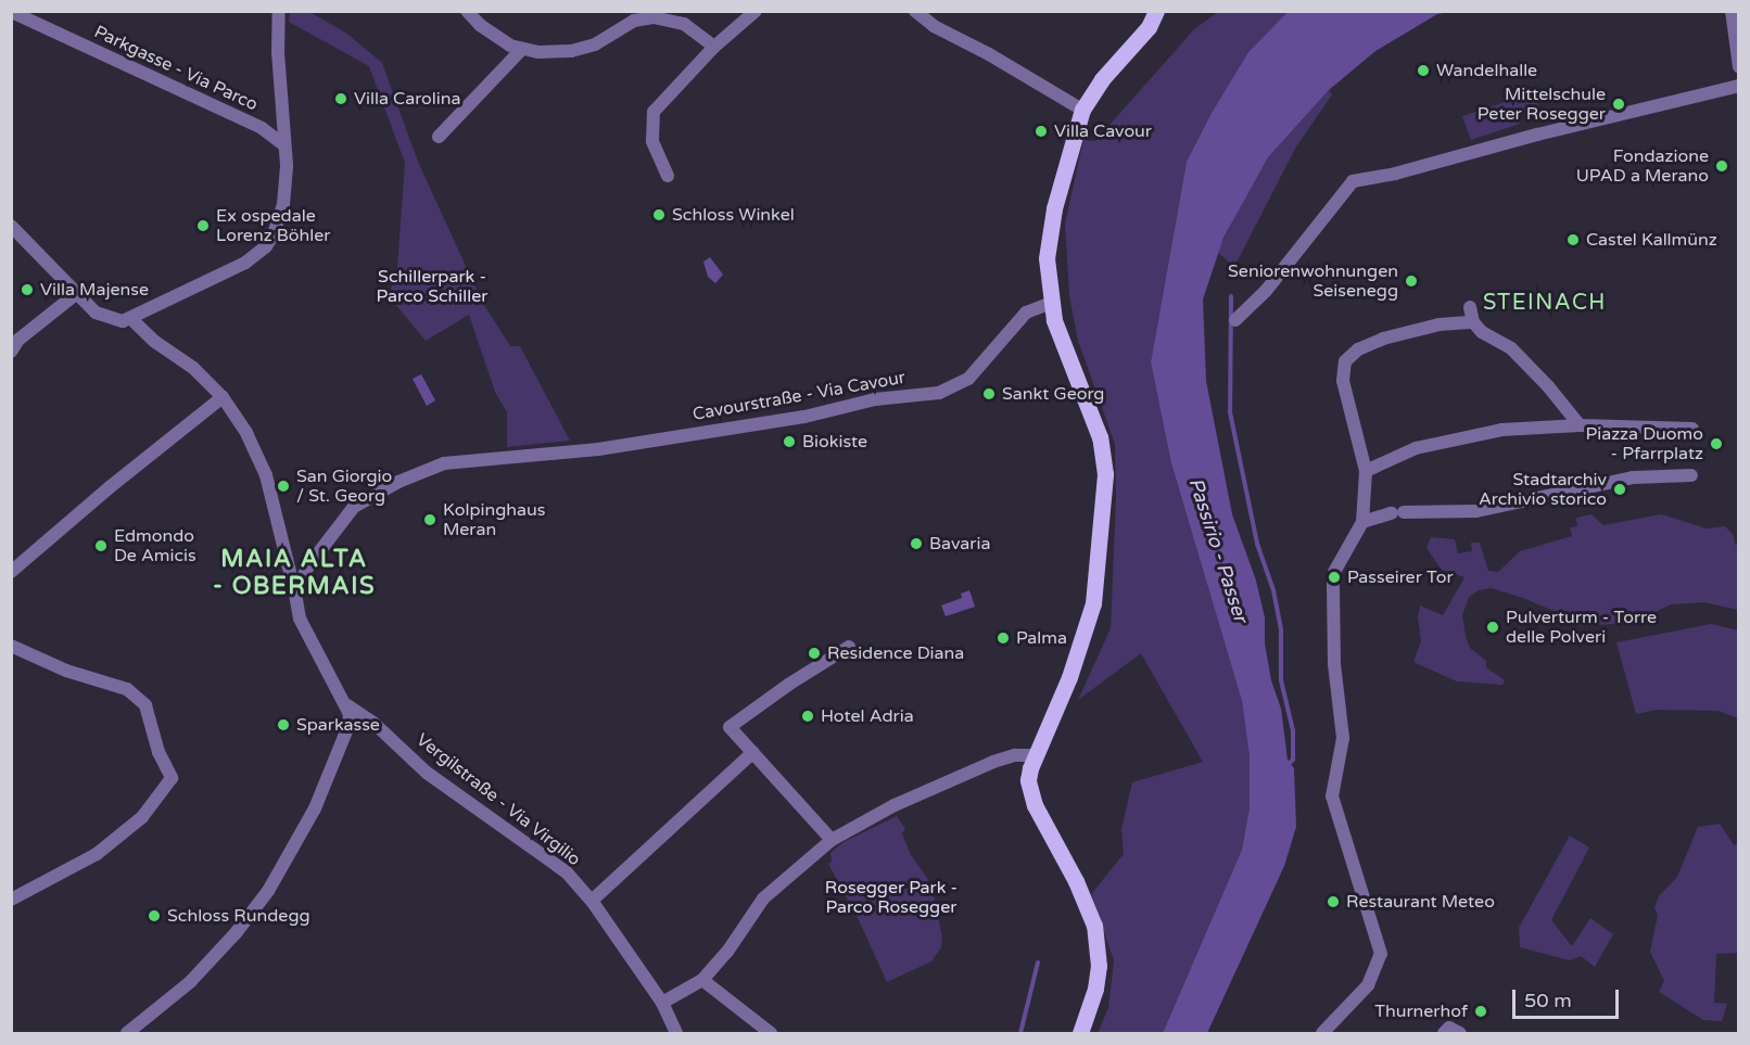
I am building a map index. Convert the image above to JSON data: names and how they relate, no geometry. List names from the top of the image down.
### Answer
{
  "streets": {
    "street": ["Parkgasse - Via Parco", "Cavourstraße - Via Cavour", "Vergilstraße - Via Virgilio"]
  },
  "districts": ["STEINACH", "MAIA ALTA - OBERMAIS"],
  "water": ["Passirio - Passer"],
  "parks": ["Schillerpark - Parco Schiller", "Rosegger Park - Parco Rosegger"],
  "places": [
    "Wandelhalle",
    "Villa Carolina",
    "Mittelschule Peter Rosegger",
    "Villa Cavour",
    "Fondazione UPAD a Merano",
    "Schloss Winkel",
    "Ex ospedale Lorenz Böhler",
    "Castel Kallmünz",
    "Seniorenwohnungen Seisenegg",
    "Villa Majense",
    "Sankt Georg",
    "Biokiste",
    "Piazza Duomo - Pfarrplatz",
    "San Giorgio / St. Georg",
    "Stadtarchiv Archivio storico",
    "Kolpinghaus Meran",
    "Bavaria",
    "Edmondo De Amicis",
    "Passeirer Tor",
    "Pulverturm - Torre delle Polveri",
    "Palma",
    "Residence Diana",
    "Hotel Adria",
    "Sparkasse",
    "Restaurant Meteo",
    "Schloss Rundegg",
    "Thurnerhof"
  ],
  "scale_bar": "50 m"
}
